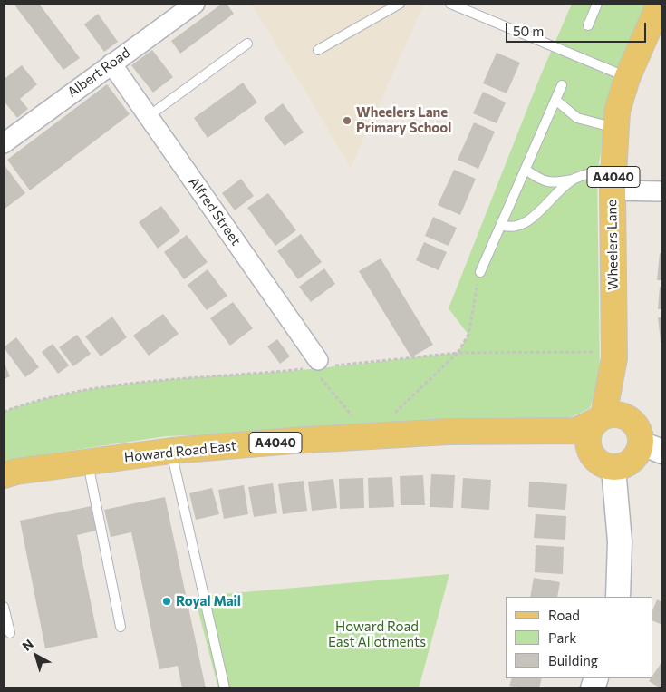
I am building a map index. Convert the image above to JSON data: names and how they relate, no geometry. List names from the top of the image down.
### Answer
{
  "streets": {
    "main road": ["A4040", "Wheelers Lane", "Howard Road East"],
    "street": ["Albert Road", "Alfred Street"]
  },
  "crossings": [
    ["Albert Road", "Alfred Street"],
    ["Wheelers Lane", "Howard Road East"]
  ],
  "parks": ["Howard Road East Allotments"],
  "places": ["Wheelers Lane Primary School", "Royal Mail"],
  "legend": ["Road", "Park", "Building"],
  "scale_bar": "50 m",
  "north": "top left"
}
